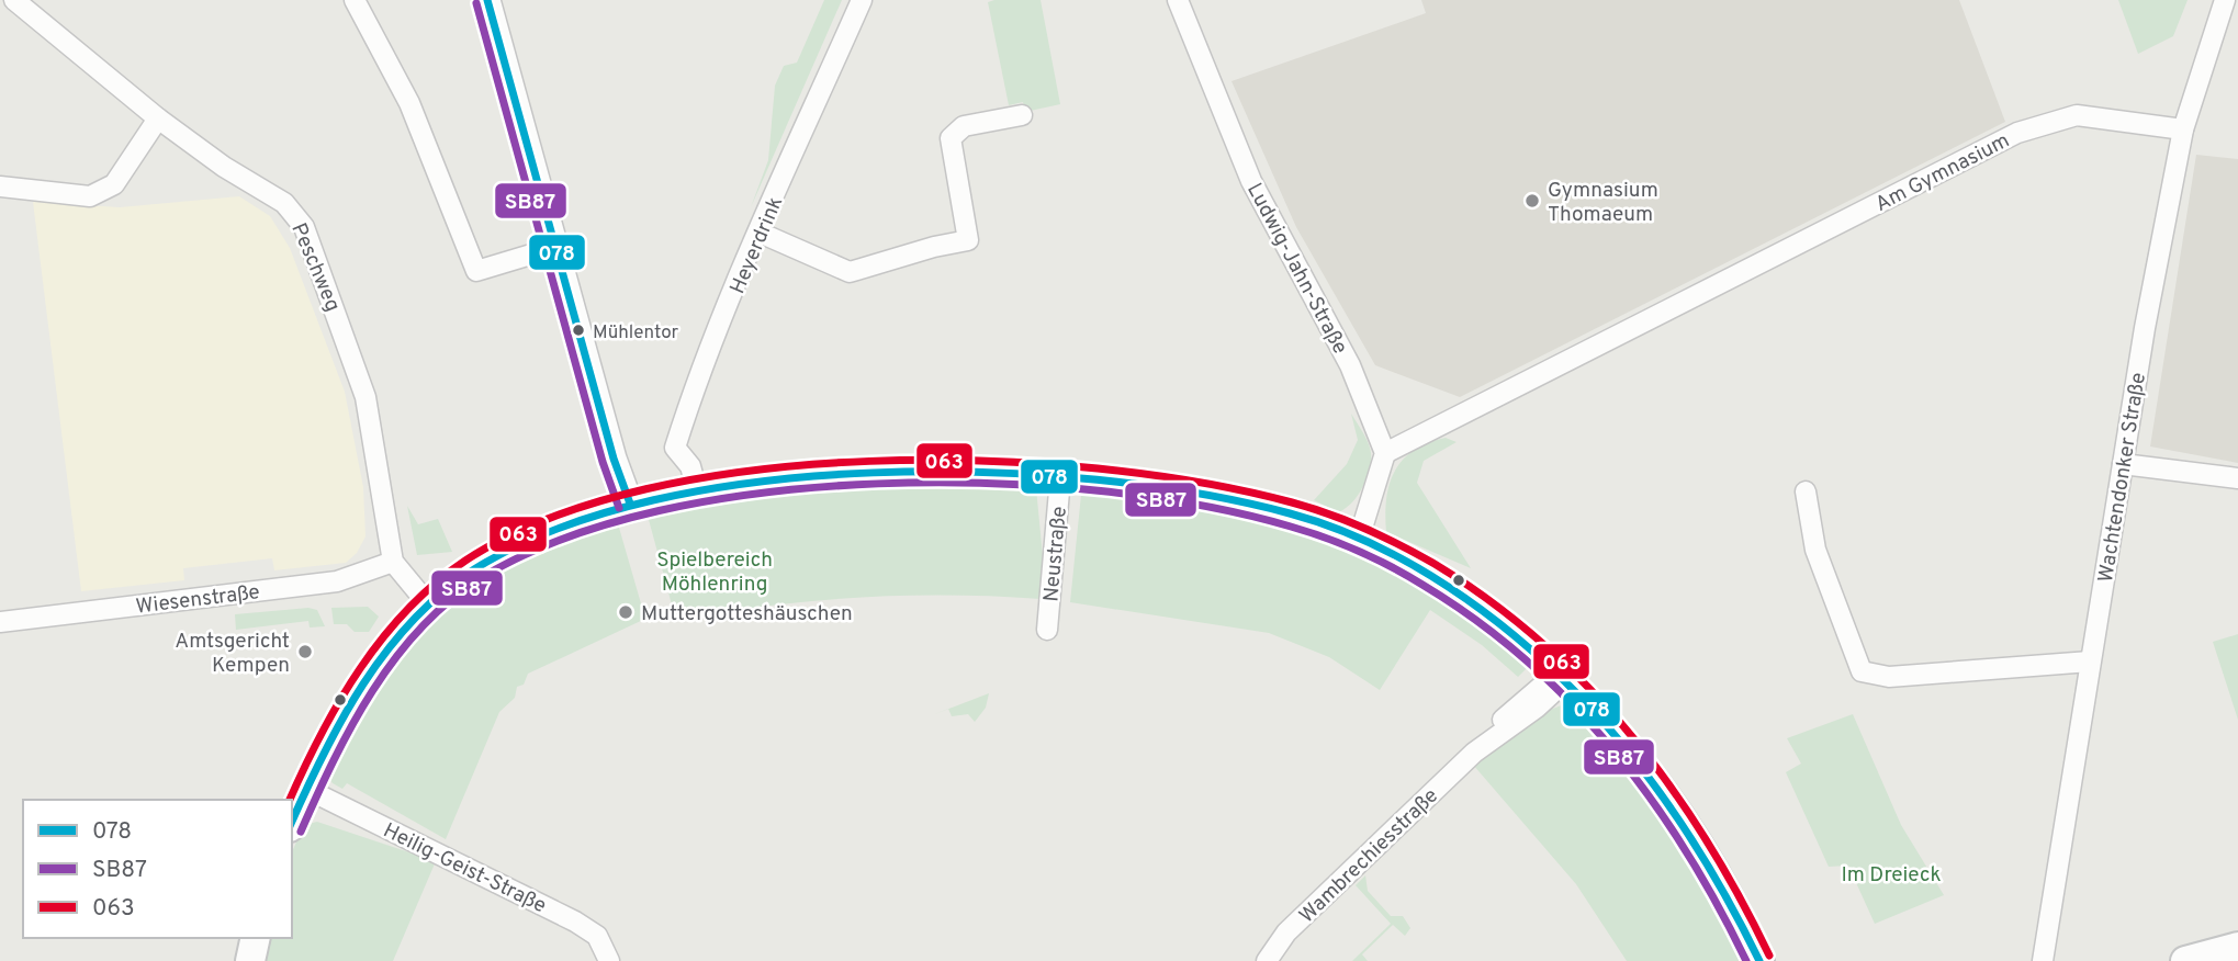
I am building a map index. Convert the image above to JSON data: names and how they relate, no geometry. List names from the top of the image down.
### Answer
{
  "streets": {
    "street": [
      "Am Gymnasium",
      "Heyerdrink",
      "Peschweg",
      "Ludwig-Jahn-Straße",
      "Wachtendonker Straße",
      "Neustraße",
      "Wiesenstraße",
      "Wambrechiesstraße",
      "Heilig-Geist-Straße"
    ]
  },
  "crossings": [
    ["Am Gymnasium", "Ludwig-Jahn-Straße"],
    ["Am Gymnasium", "Wachtendonker Straße"],
    ["Peschweg", "Wiesenstraße"]
  ],
  "parks": ["Spielbereich Möhlenring", "Im Dreieck"],
  "places": [
    "Gymnasium Thomaeum",
    "Mühlentor",
    "Muttergotteshäuschen",
    "Amtsgericht Kempen"
  ],
  "lines": ["transit line 078", "transit line SB87", "transit line 063"],
  "legend": ["078", "SB87", "063"]
}
